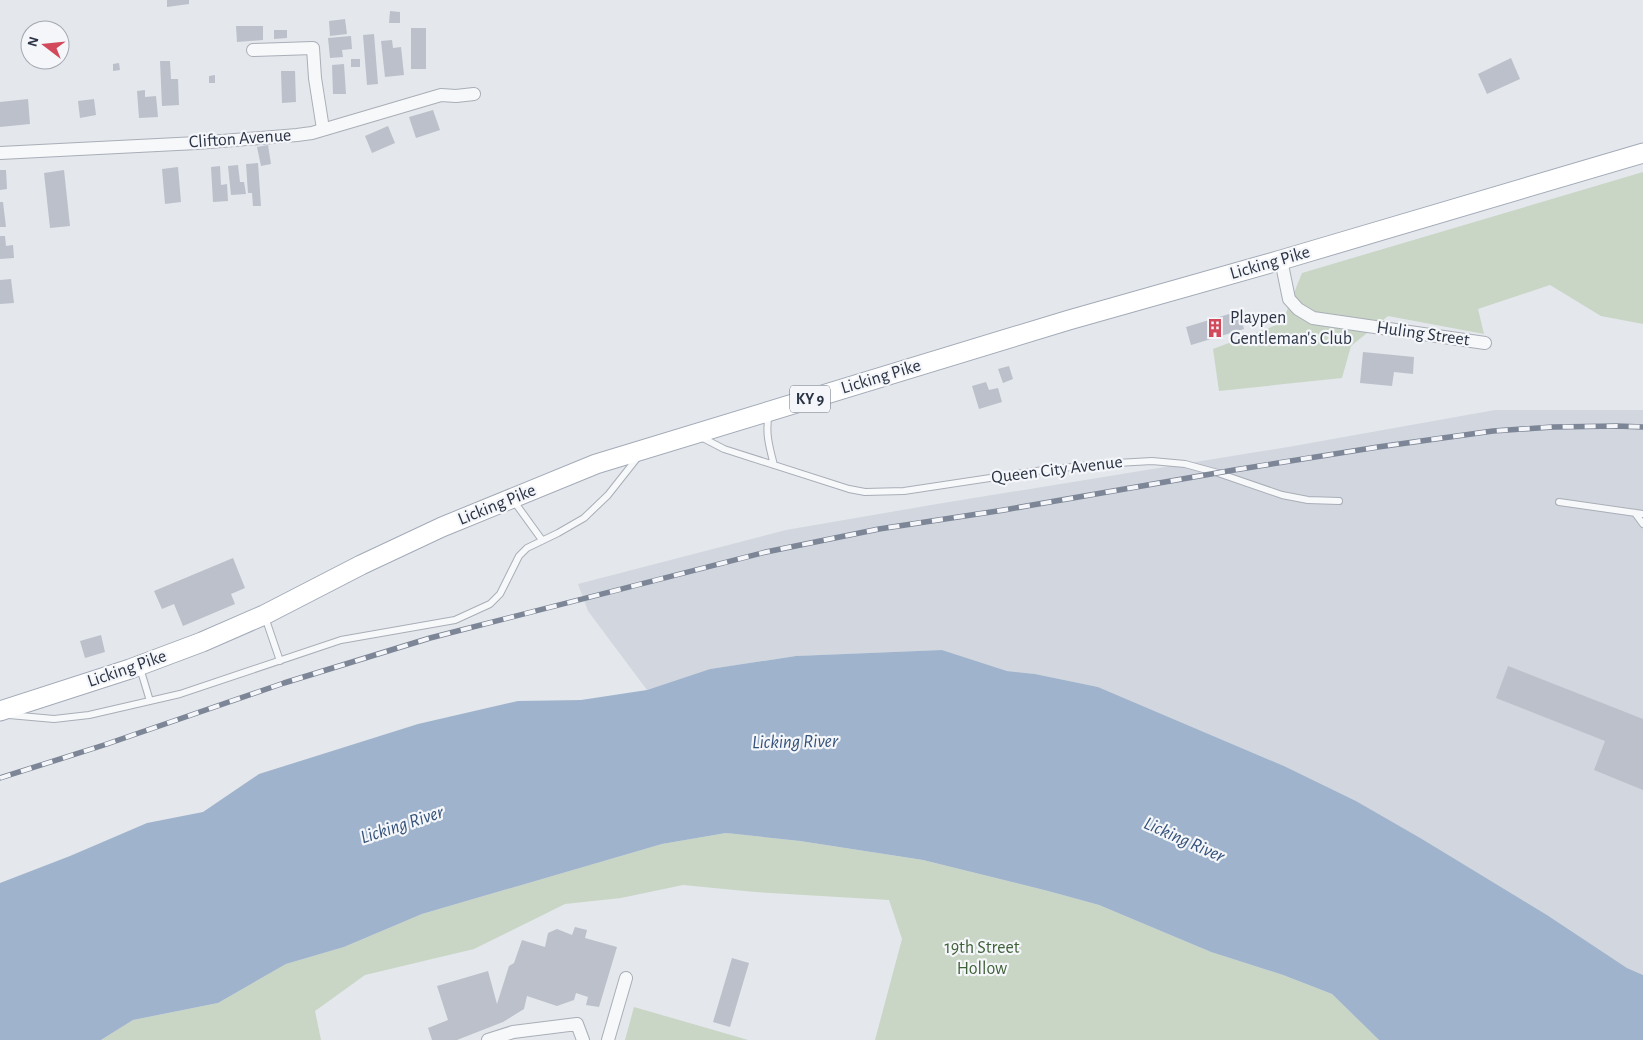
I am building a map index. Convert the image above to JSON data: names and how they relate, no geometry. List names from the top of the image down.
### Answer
{
  "streets": {
    "main road": ["Licking Pike", "KY 9"],
    "street": ["Clifton Avenue", "Huling Street"],
    "lane": ["Queen City Avenue"]
  },
  "crossings": [
    ["Licking Pike", "Huling Street"],
    ["Licking Pike", "Queen City Avenue"]
  ],
  "water": ["Licking River"],
  "parks": ["19th Street Hollow"],
  "places": {
    "building": ["Playpen Gentleman's Club"]
  },
  "north": "left"
}
